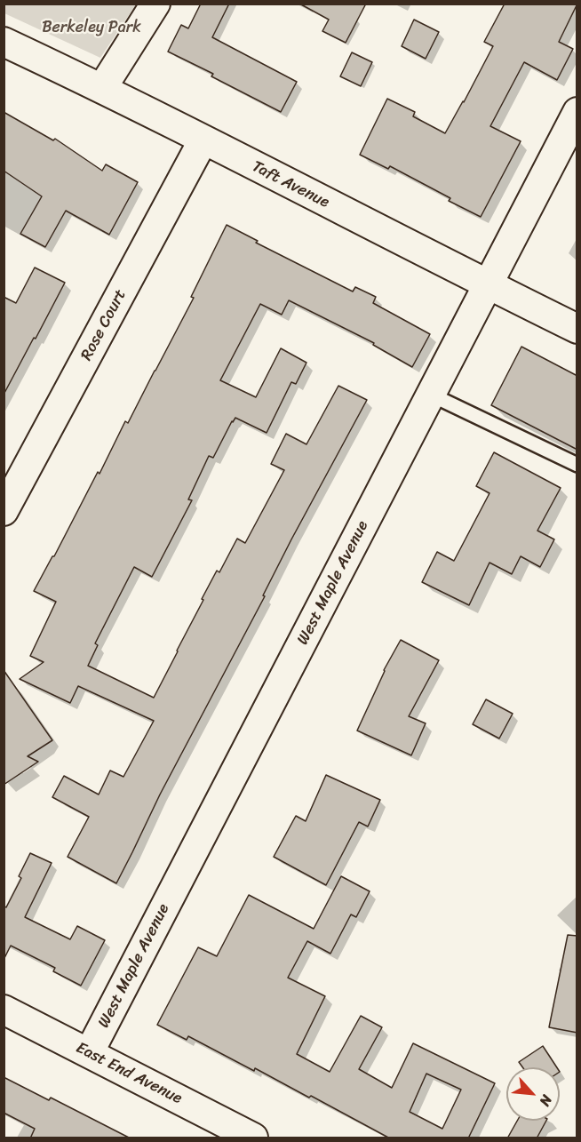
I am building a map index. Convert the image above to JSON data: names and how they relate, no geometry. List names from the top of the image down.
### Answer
{
  "streets": {
    "street": [
      "Taft Avenue",
      "Rose Court",
      "West Maple Avenue",
      "East End Avenue"
    ]
  },
  "crossings": [
    ["Taft Avenue", "Rose Court"],
    ["Taft Avenue", "West Maple Avenue"],
    ["West Maple Avenue", "East End Avenue"]
  ],
  "parks": ["Berkeley Park"],
  "north": "bottom right"
}
